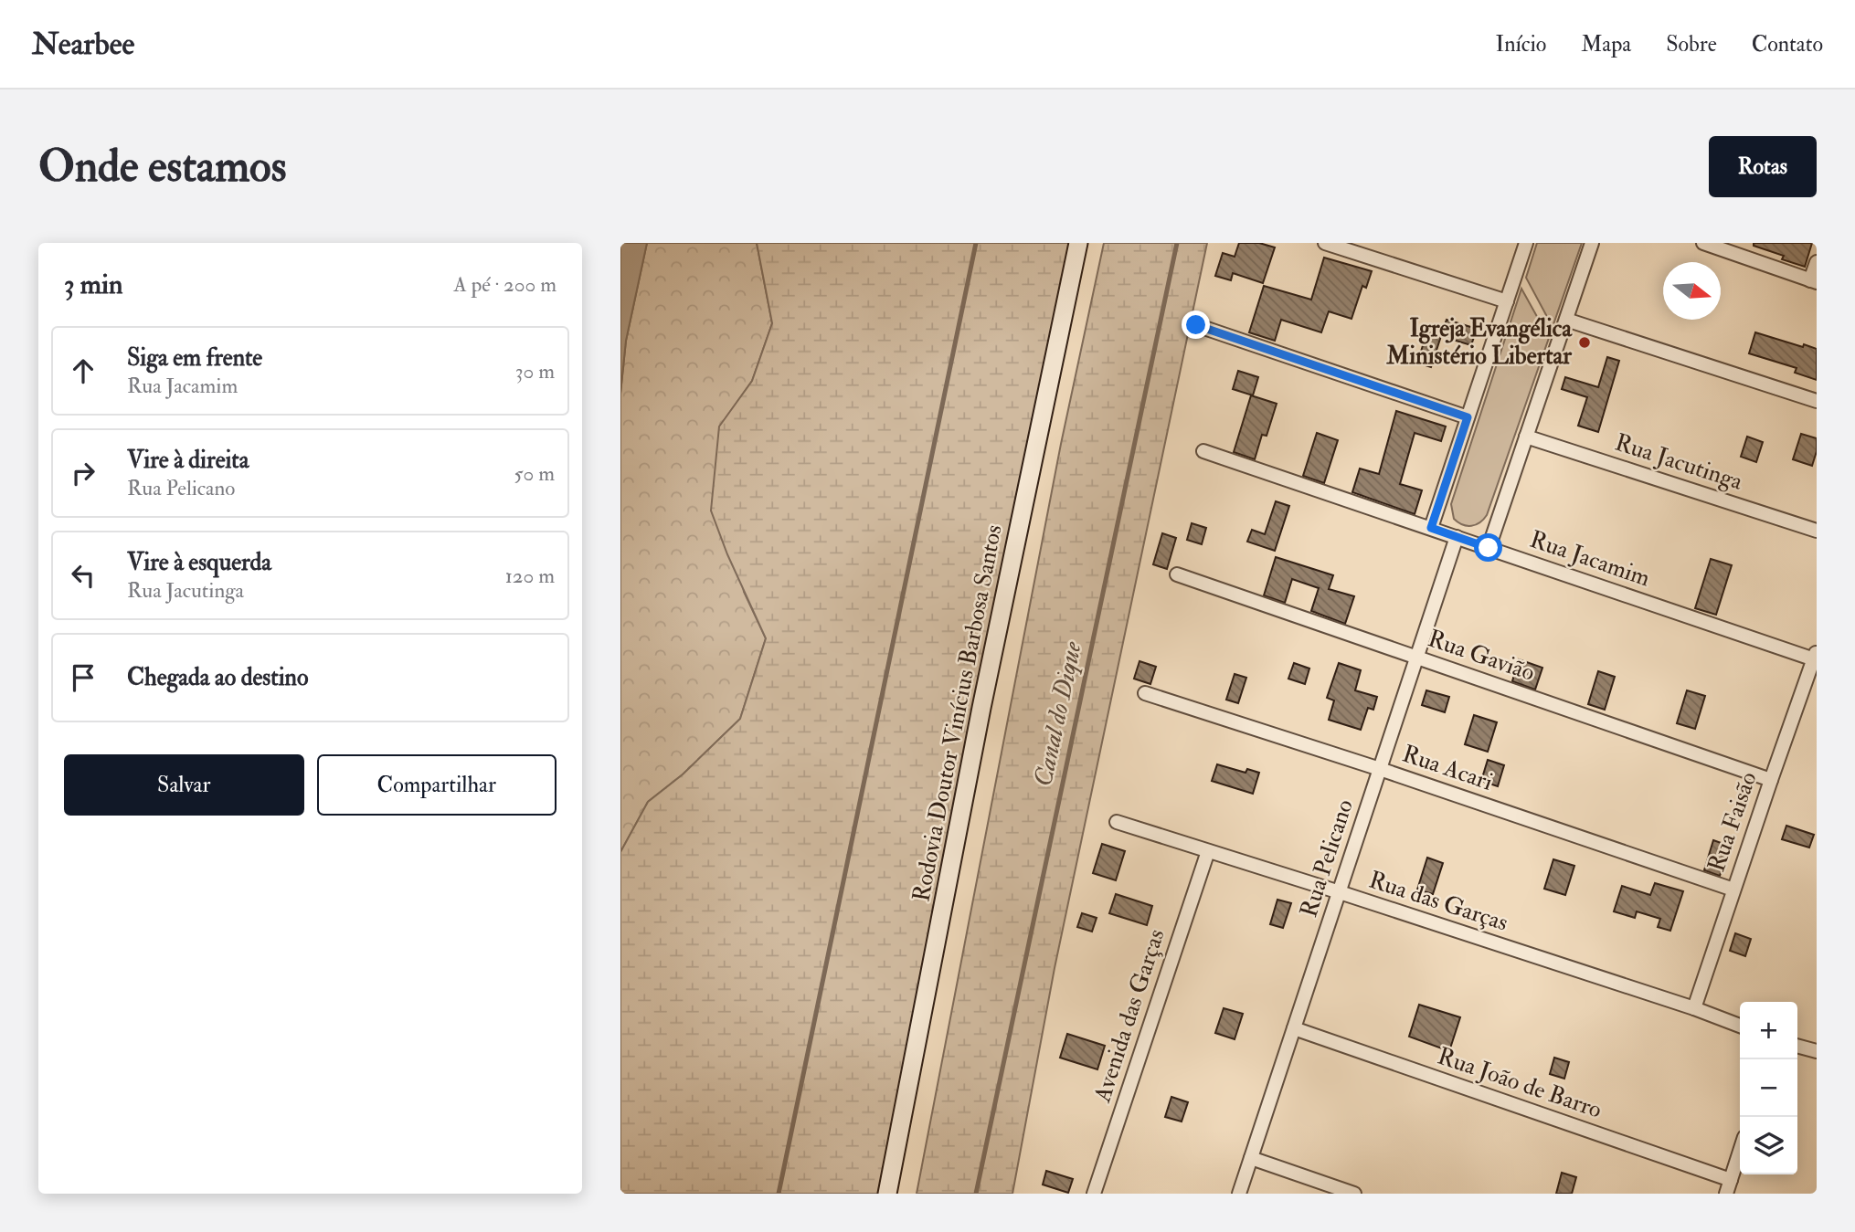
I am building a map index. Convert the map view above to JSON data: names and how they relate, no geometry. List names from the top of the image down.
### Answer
{
  "streets": {
    "main road": ["Rodovia Doutor Vinícius Barbosa Santos"],
    "street": [
      "Rua Jacutinga",
      "Rua Jacamim",
      "Rua Gavião",
      "Rua Acari",
      "Rua Faisão",
      "Rua Pelicano",
      "Rua das Garças",
      "Avenida das Garças",
      "Rua João de Barro"
    ]
  },
  "crossings": [
    ["Rua Jacamim", "Rua Faisão"],
    ["Rua Jacamim", "Rua Pelicano"],
    ["Rua Gavião", "Rua Faisão"],
    ["Rua Gavião", "Rua Pelicano"],
    ["Rua Acari", "Rua Faisão"],
    ["Rua Acari", "Rua Pelicano"],
    ["Rua Faisão", "Rua das Garças"],
    ["Rua Pelicano", "Rua das Garças"],
    ["Rua Pelicano", "Rua João de Barro"],
    ["Rua das Garças", "Avenida das Garças"]
  ],
  "water": ["Canal do Dique"],
  "places": ["Igreja Evangélica Ministério Libertar"],
  "north": "right",
  "page": {
    "header": "Nearbee",
    "nav": [
      "Início",
      "Mapa",
      "Sobre",
      "Contato"
    ],
    "buttons": [
      "Rotas",
      ["Salvar", "Compartilhar"]
    ],
    "title": "Onde estamos",
    "heading": ["3 min", "A pé · 200 m"],
    "list": [
      ["Siga em frente", "Rua Jacamim", "30 m"],
      ["Vire à direita", "Rua Pelicano", "50 m"],
      ["Vire à esquerda", "Rua Jacutinga", "120 m"],
      "Chegada ao destino"
    ],
    "map_buttons": ["+", "−"]
  }
}
